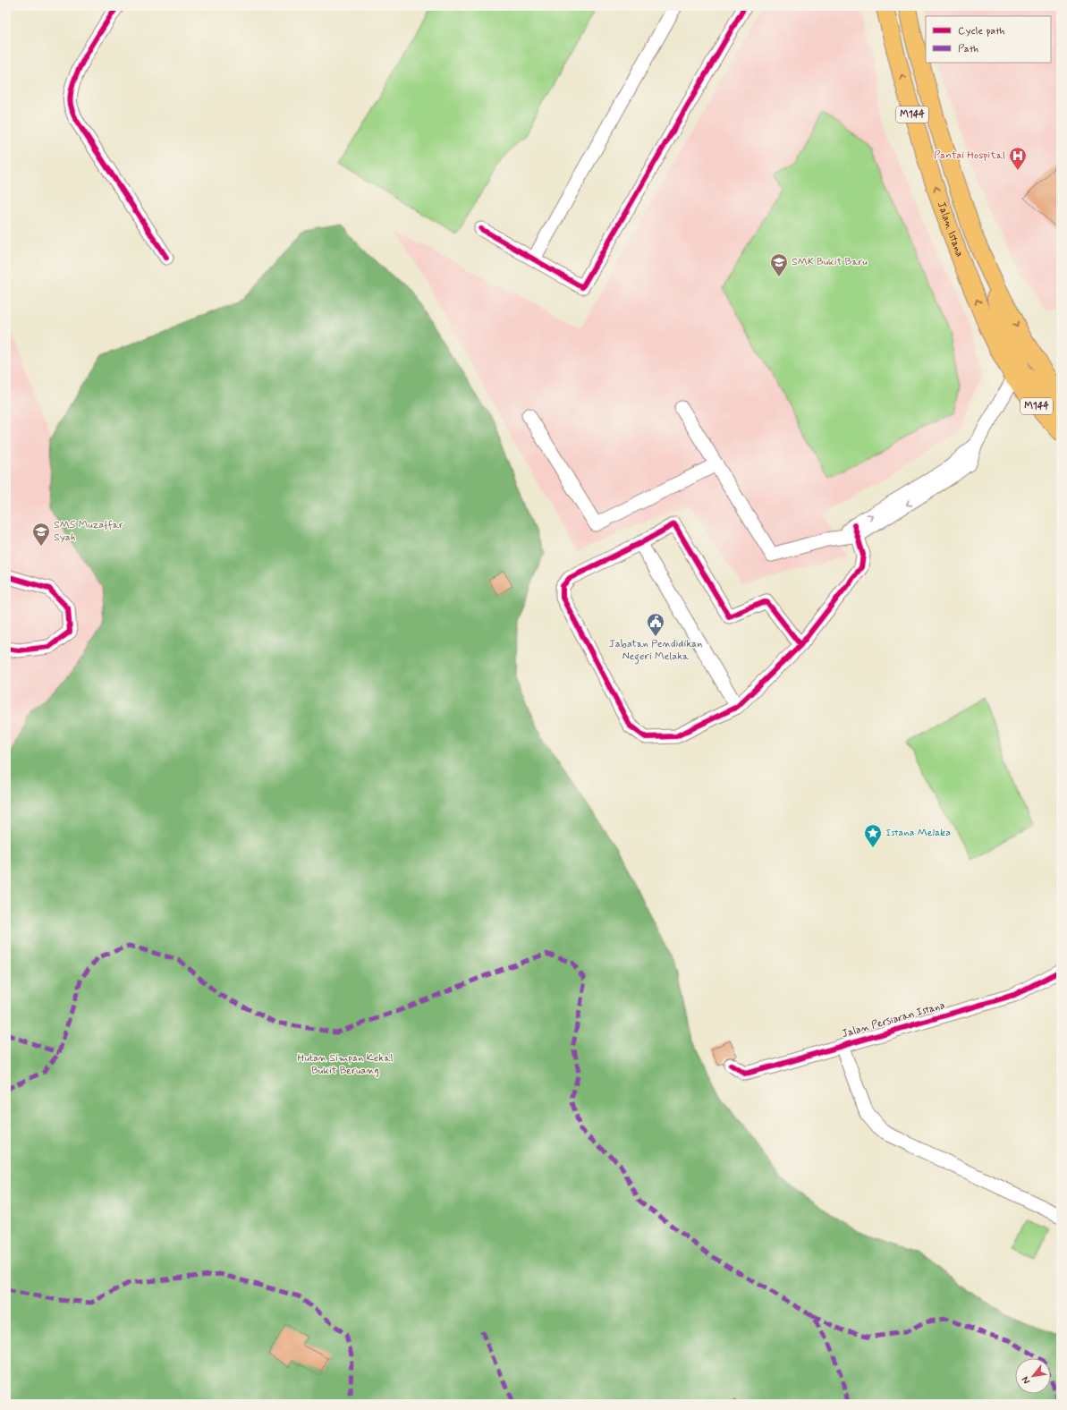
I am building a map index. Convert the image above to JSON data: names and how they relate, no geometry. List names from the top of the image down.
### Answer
{
  "streets": {
    "main road": ["M144", "Jalan Istana"],
    "street": ["Jalan Persiaran Istana"]
  },
  "parks": ["Hutan Simpan Kekal Bukit Beruang"],
  "places": {
    "hospital": ["Pantai Hospital"],
    "school or university": ["SMK Bukit Baru", "SMS Muzaffar Syah"],
    "public building": ["Jabatan Pendidikan Negeri Melaka"],
    "place": ["Istana Melaka"]
  },
  "legend": ["Cycle path", "Path"],
  "north": "bottom left"
}
